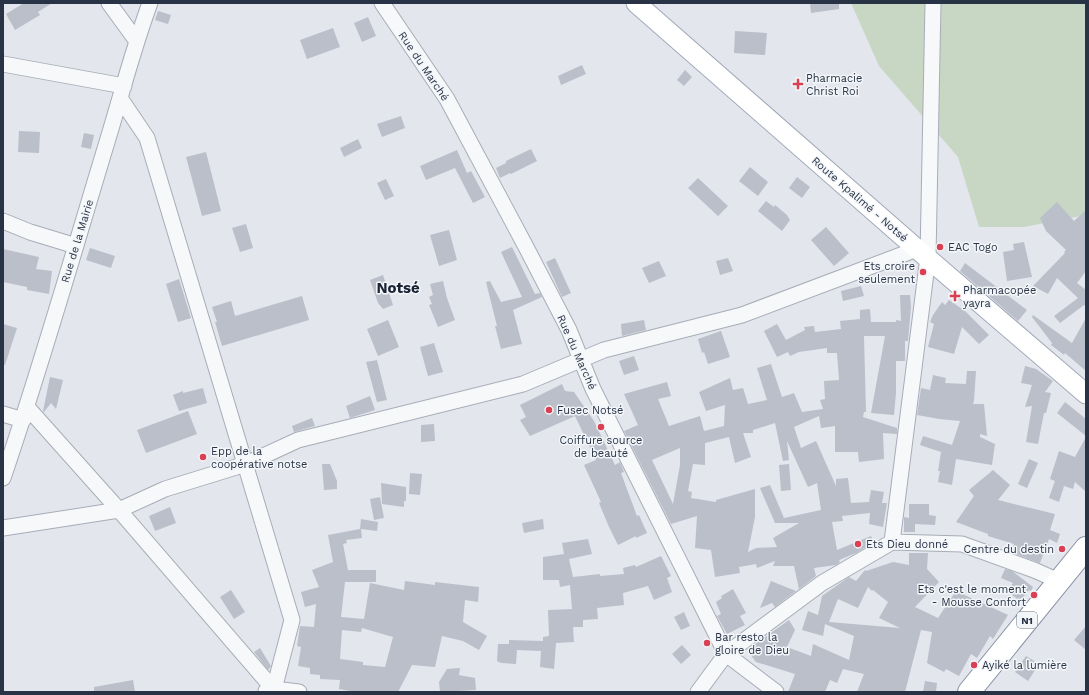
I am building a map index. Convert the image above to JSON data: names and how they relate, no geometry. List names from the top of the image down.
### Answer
{
  "streets": {
    "highway": ["N1"],
    "main road": ["Route Kpalimé - Notsé"],
    "street": ["Rue du Marché", "Rue de la Mairie"]
  },
  "districts": ["Notsé"],
  "places": {
    "health": ["Pharmacie Christ Roi", "Pharmacopée yayra"],
    "other": [
      "EAC Togo",
      "Ets croire seulement",
      "Fusec Notsé",
      "Coiffure source de beauté",
      "Epp de la coopérative notse",
      "Ets Dieu donné",
      "Centre du destin",
      "Ets c'est le moment - Mousse Confort",
      "Bar resto la gloire de Dieu",
      "Ayiké la lumière"
    ]
  }
}
